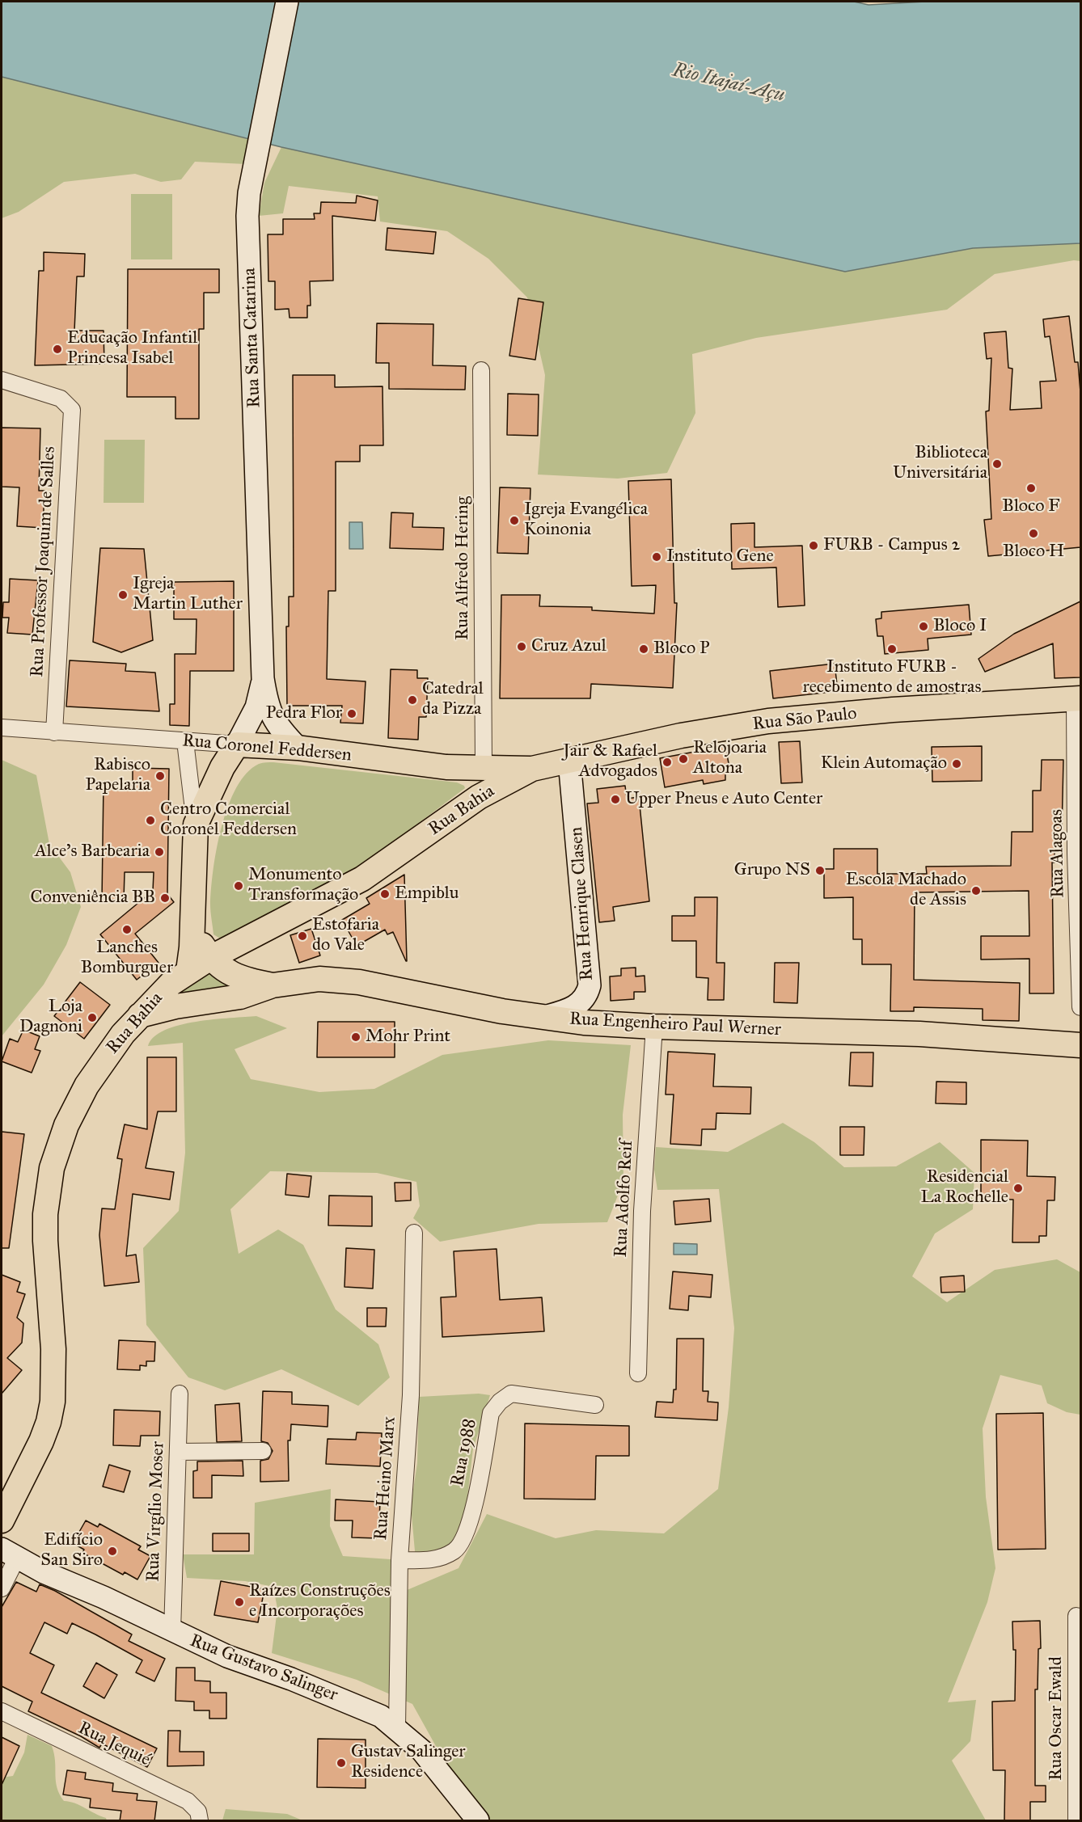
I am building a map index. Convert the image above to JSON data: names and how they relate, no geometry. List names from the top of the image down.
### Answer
{
  "streets": {
    "main road": [
      "Rua Santa Catarina",
      "Rua São Paulo",
      "Rua Coronel Feddersen",
      "Rua Bahia",
      "Rua Henrique Clasen",
      "Rua Engenheiro Paul Werner",
      "Rua Gustavo Salinger"
    ],
    "street": [
      "Rua Professor Joaquim de Salles",
      "Rua Alfredo Hering",
      "Rua Alagoas",
      "Rua Adolfo Reif",
      "Rua 1988",
      "Rua Heino Marx",
      "Rua Virgílio Moser",
      "Rua Oscar Ewald",
      "Rua Jequié"
    ]
  },
  "crossings": [
    ["Rua Santa Catarina", "Rua Coronel Feddersen"],
    ["Rua Professor Joaquim de Salles", "Rua Coronel Feddersen"],
    ["Rua Alfredo Hering", "Rua Coronel Feddersen"],
    ["Rua São Paulo", "Rua Coronel Feddersen"],
    ["Rua São Paulo", "Rua Bahia"],
    ["Rua São Paulo", "Rua Alagoas"],
    ["Rua São Paulo", "Rua Henrique Clasen"],
    ["Rua Coronel Feddersen", "Rua Bahia"],
    ["Rua Bahia", "Rua Engenheiro Paul Werner"],
    ["Rua Henrique Clasen", "Rua Engenheiro Paul Werner"],
    ["Rua Engenheiro Paul Werner", "Rua Adolfo Reif"],
    ["Rua 1988", "Rua Heino Marx"],
    ["Rua Heino Marx", "Rua Gustavo Salinger"],
    ["Rua Virgílio Moser", "Rua Gustavo Salinger"]
  ],
  "water": ["Rio Itajaí-Açu"],
  "places": [
    "Educação Infantil Princesa Isabel",
    "Biblioteca Universitária",
    "Bloco F",
    "Igreja Evangélica Koinonia",
    "Bloco H",
    "FURB - Campus 2",
    "Instituto Gene",
    "Igreja Martin Luther",
    "Bloco I",
    "Cruz Azul",
    "Bloco P",
    "Instituto FURB - recebimento de amostras",
    "Catedral da Pizza",
    "Pedra Flor",
    "Relojoaria Altona",
    "Jair & Rafael Advogados",
    "Klein Automação",
    "Rabisco Papelaria",
    "Upper Pneus e Auto Center",
    "Centro Comercial Coronel Feddersen",
    "Alce's Barbearia",
    "Grupo NS",
    "Monumento Transformação",
    "Escola Machado de Assis",
    "Empiblu",
    "Conveniência BB",
    "Lanches Bomburguer",
    "Estofaria do Vale",
    "Loja Dagnoni",
    "Mohr Print",
    "Residencial La Rochelle",
    "Edifício San Siro",
    "Raízes Construções e Incorporações",
    "Gustav Salinger Residence"
  ]
}
